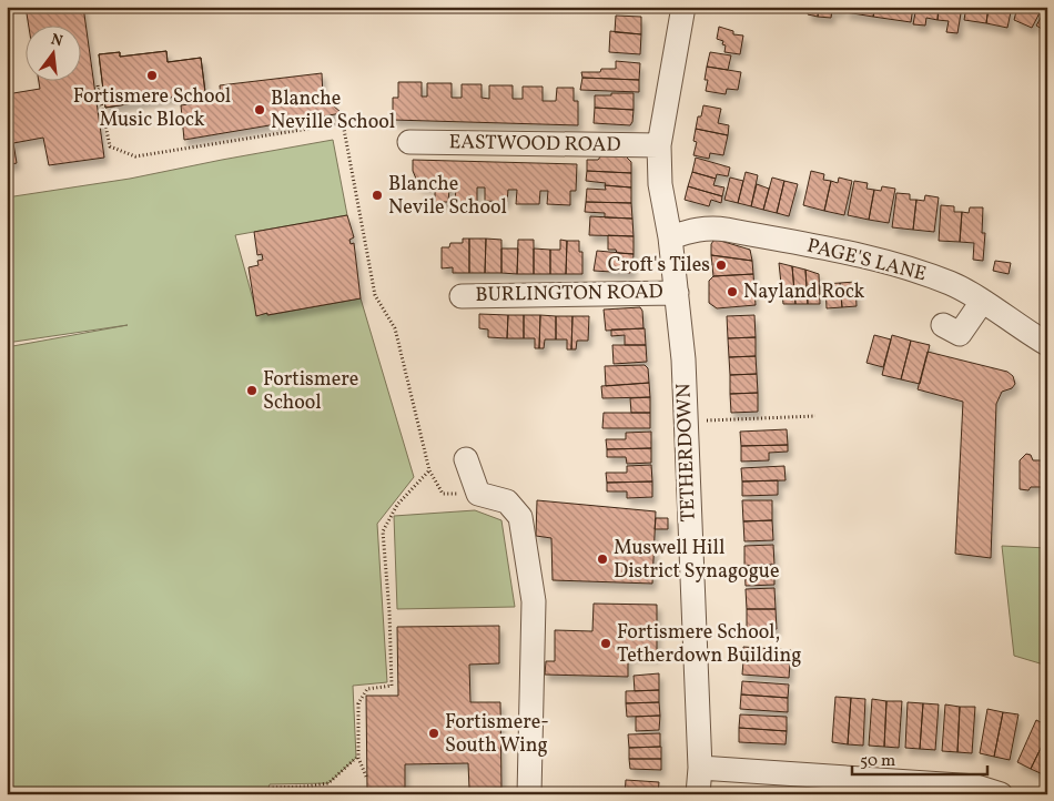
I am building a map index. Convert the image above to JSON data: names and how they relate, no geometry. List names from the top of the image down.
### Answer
{
  "streets": {
    "street": [
      "EASTWOOD ROAD",
      "PAGE'S LANE",
      "BURLINGTON ROAD",
      "TETHERDOWN"
    ]
  },
  "crossings": [
    ["EASTWOOD ROAD", "TETHERDOWN"],
    ["PAGE'S LANE", "TETHERDOWN"],
    ["BURLINGTON ROAD", "TETHERDOWN"]
  ],
  "places": [
    "Fortismere School Music Block",
    "Blanche Neville School",
    "Blanche Nevile School",
    "Croft's Tiles",
    "Nayland Rock",
    "Fortismere School",
    "Muswell Hill District Synagogue",
    "Fortismere School, Tetherdown Building",
    "Fortismere- South Wing"
  ],
  "scale_bar": "50 m",
  "north": "top"
}
